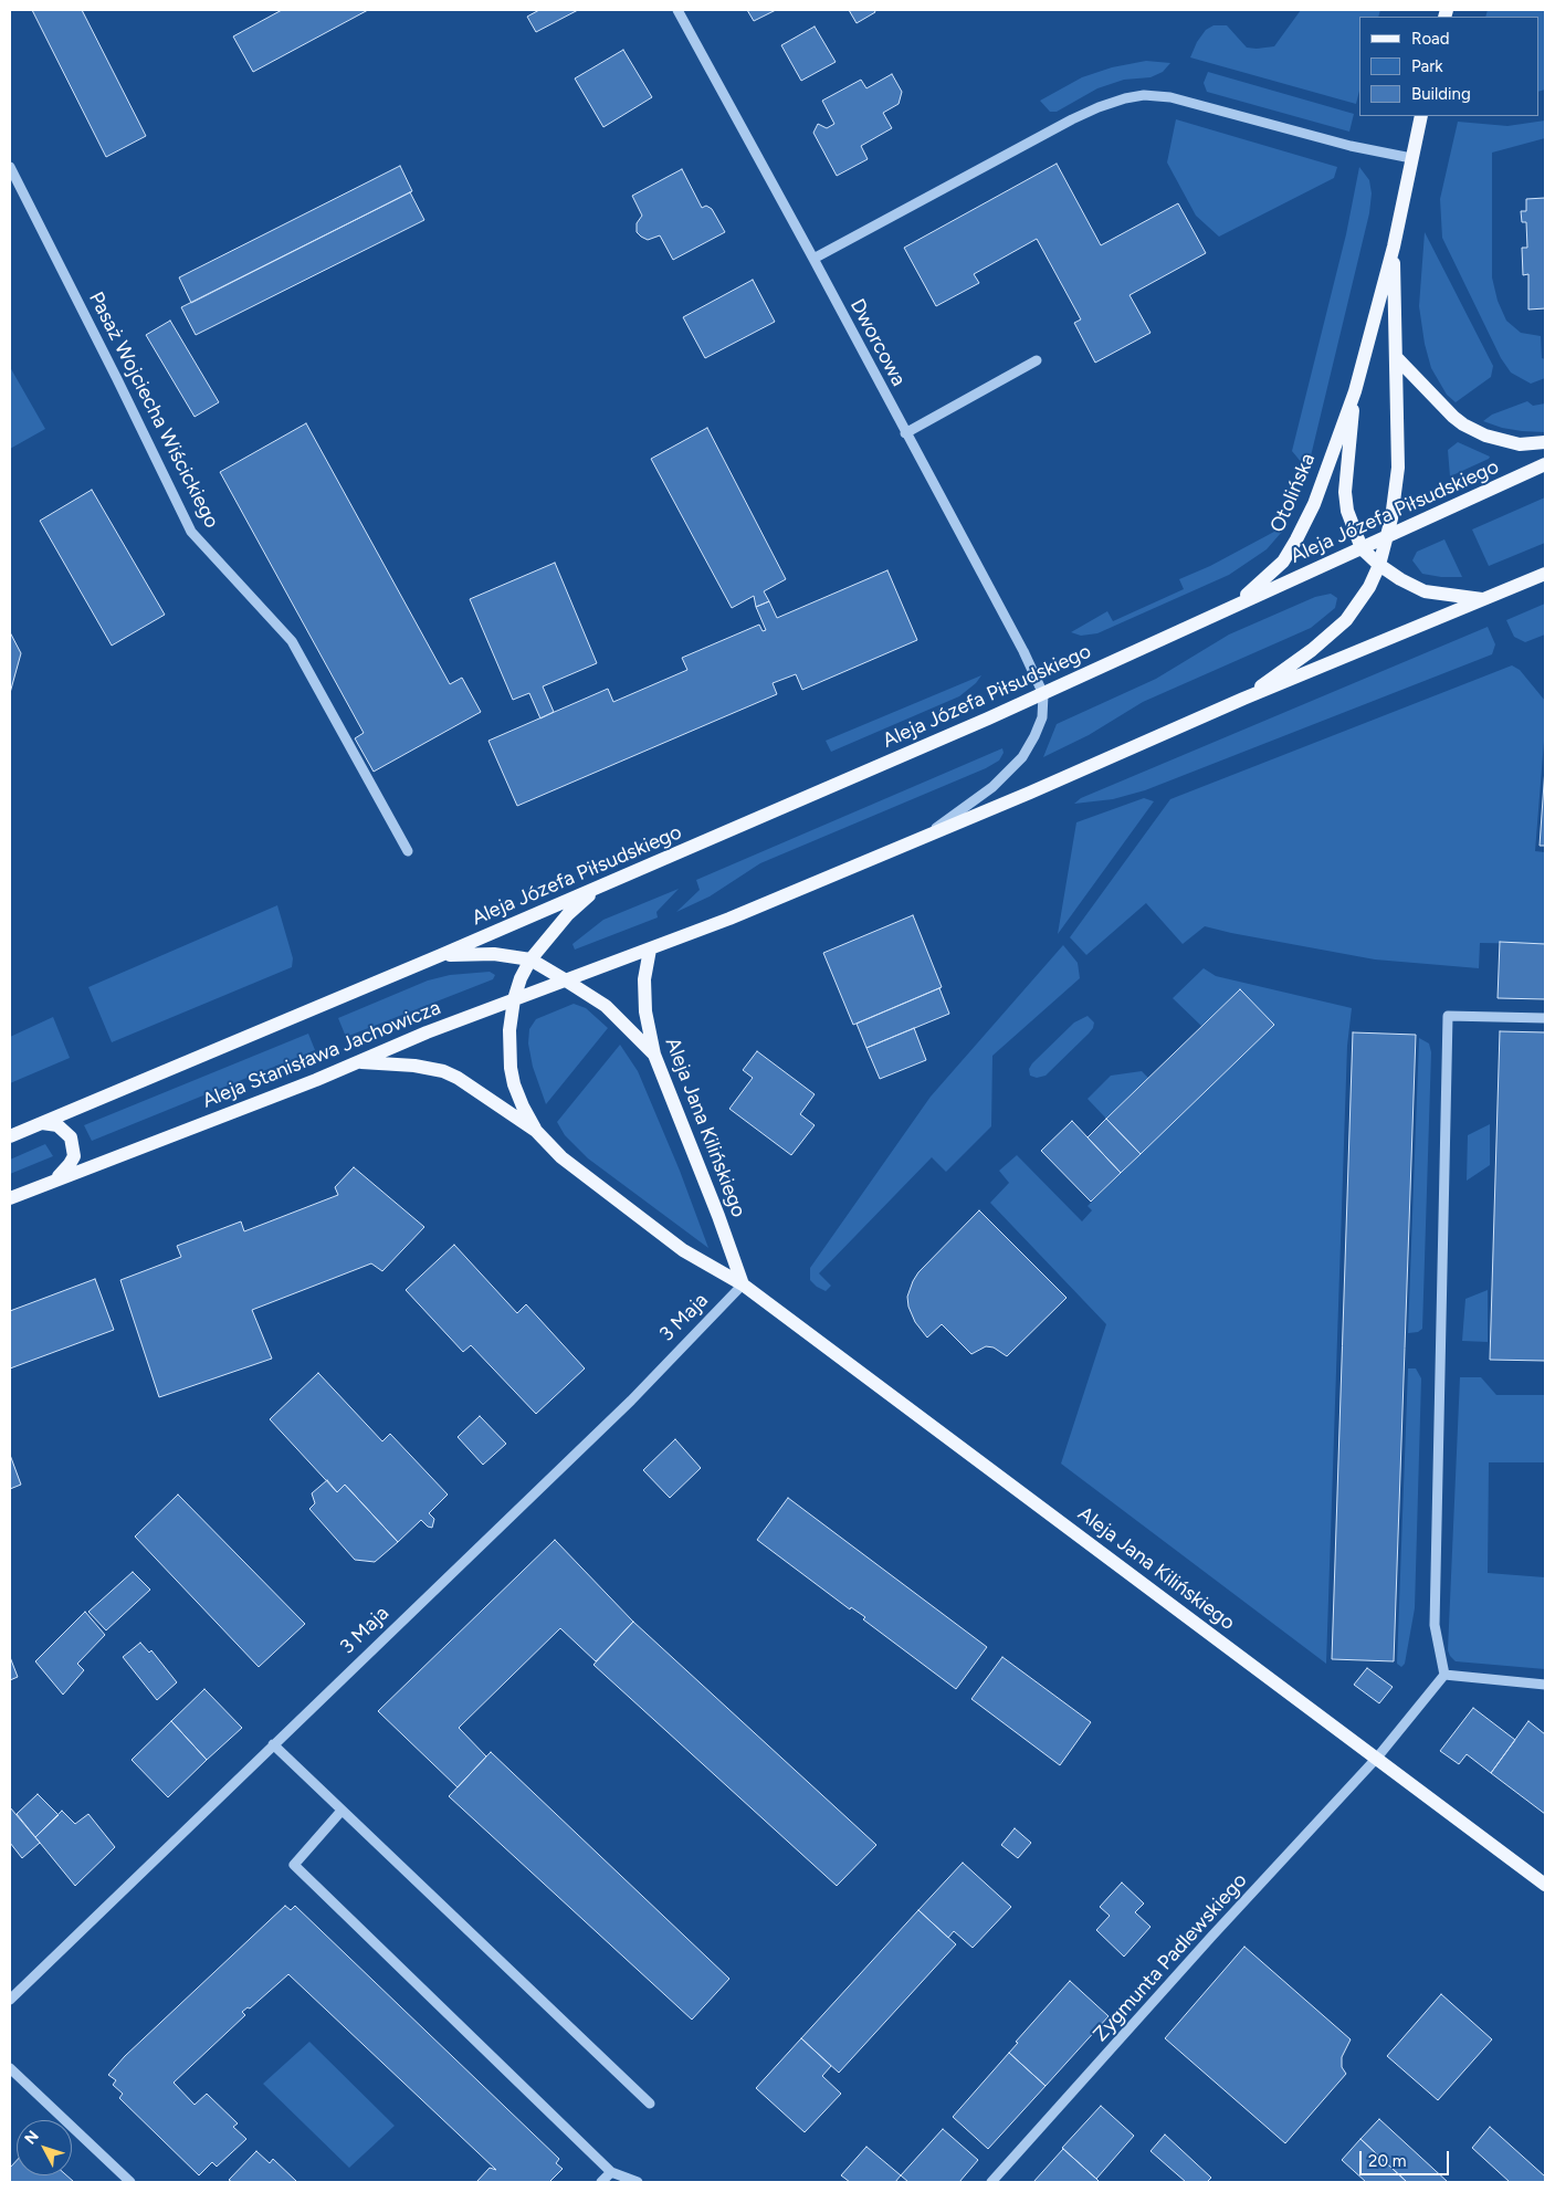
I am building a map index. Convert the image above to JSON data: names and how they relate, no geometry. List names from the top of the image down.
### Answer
{
  "streets": {
    "main road": [
      "Otolińska",
      "Aleja Józefa Piłsudskiego",
      "Aleja Stanisława Jachowicza",
      "Aleja Jana Kilińskiego"
    ],
    "street": [
      "Dworcowa",
      "Pasaż Wojciecha Wiścickiego",
      "3 Maja",
      "Zygmunta Padlewskiego"
    ]
  },
  "crossings": [
    ["Dworcowa", "Aleja Józefa Piłsudskiego"],
    ["Otolińska", "Aleja Józefa Piłsudskiego"],
    ["Aleja Stanisława Jachowicza", "Aleja Jana Kilińskiego"],
    ["Aleja Jana Kilińskiego", "3 Maja"],
    ["Aleja Jana Kilińskiego", "Zygmunta Padlewskiego"]
  ],
  "legend": ["Road", "Park", "Building"],
  "scale_bar": "20 m",
  "north": "top left"
}
